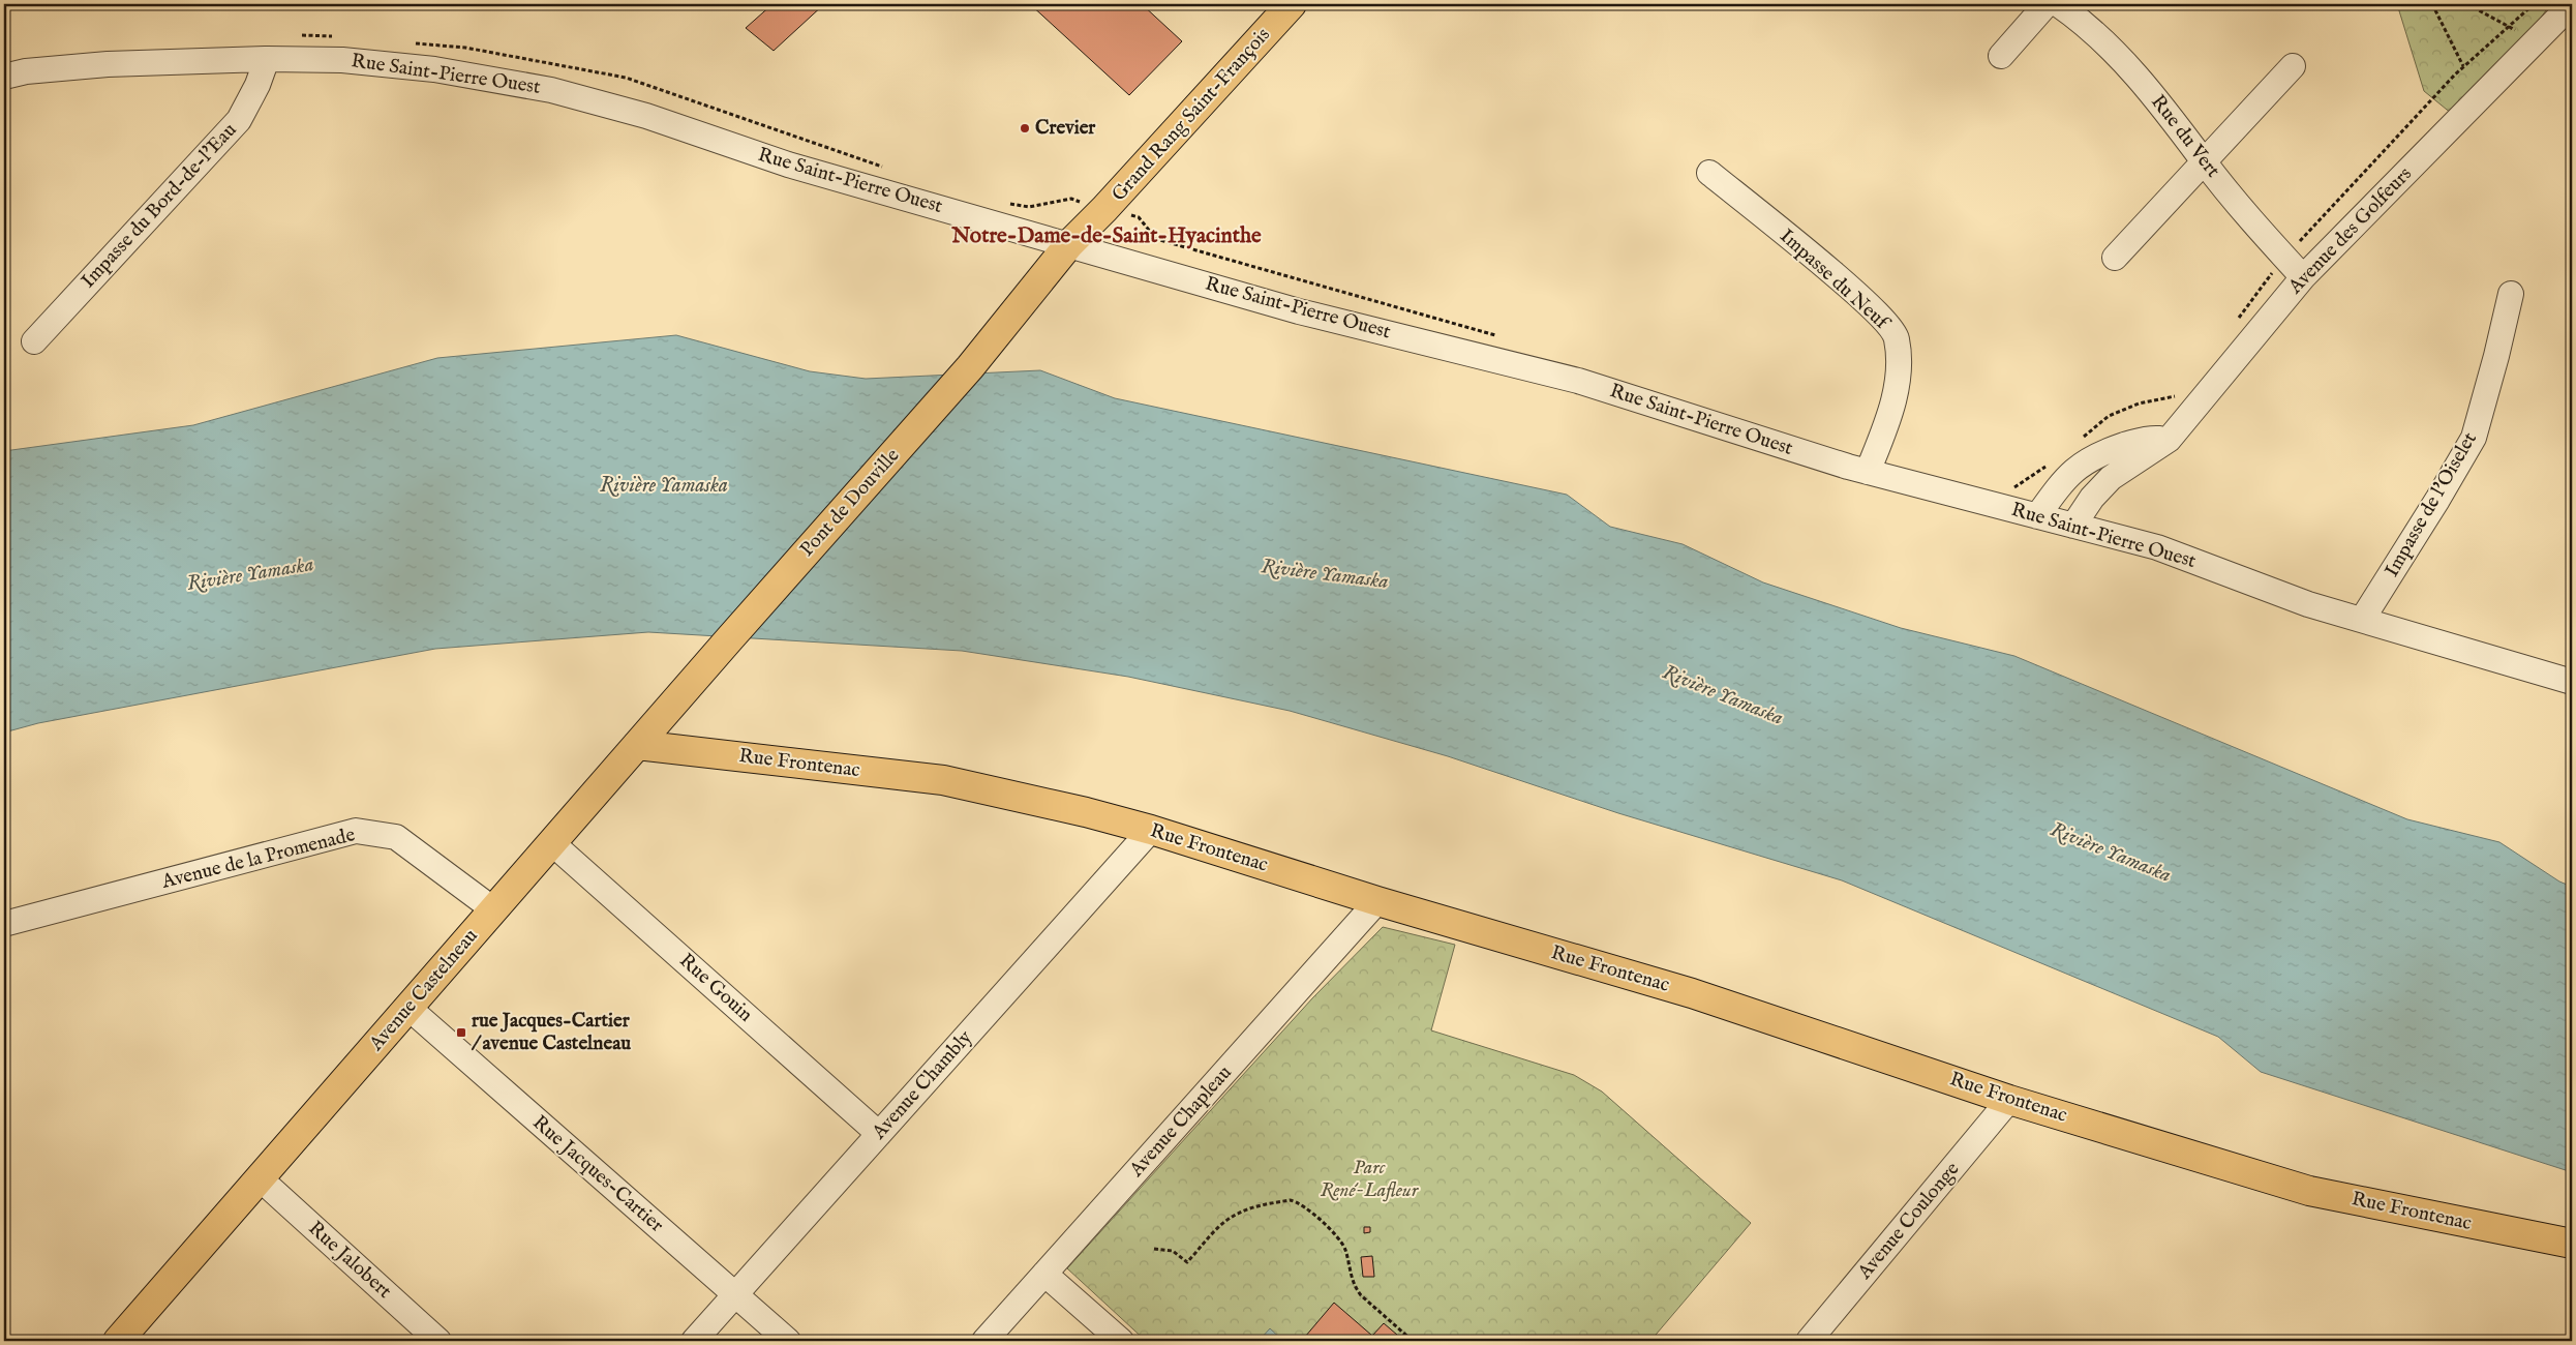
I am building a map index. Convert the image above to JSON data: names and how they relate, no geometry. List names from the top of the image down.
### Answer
{
  "streets": {
    "main road": [
      "Grand Rang Saint-François",
      "Pont de Douville",
      "Rue Frontenac",
      "Avenue Castelneau"
    ],
    "street": [
      "Rue Saint-Pierre Ouest",
      "Rue du Vert",
      "Impasse du Bord-de-l'Eau",
      "Avenue des Golfeurs",
      "Impasse du Neuf",
      "Impasse de l'Oiselet",
      "Avenue de la Promenade",
      "Rue Gouin",
      "Avenue Chambly",
      "Avenue Chapleau",
      "Rue Jacques-Cartier",
      "Avenue Coulonge",
      "Rue Jalobert"
    ]
  },
  "crossings": [
    ["Rue Saint-Pierre Ouest", "Grand Rang Saint-François"],
    ["Rue Saint-Pierre Ouest", "Impasse du Bord-de-l'Eau"],
    ["Rue Saint-Pierre Ouest", "Avenue des Golfeurs"],
    ["Rue Saint-Pierre Ouest", "Impasse du Neuf"],
    ["Rue Saint-Pierre Ouest", "Impasse de l'Oiselet"],
    ["Grand Rang Saint-François", "Pont de Douville"],
    ["Rue du Vert", "Avenue des Golfeurs"],
    ["Pont de Douville", "Avenue Castelneau"],
    ["Rue Frontenac", "Avenue Castelneau"],
    ["Rue Frontenac", "Avenue Chambly"],
    ["Rue Frontenac", "Avenue Chapleau"],
    ["Rue Frontenac", "Avenue Coulonge"],
    ["Avenue de la Promenade", "Avenue Castelneau"],
    ["Rue Gouin", "Avenue Castelneau"],
    ["Rue Gouin", "Avenue Chambly"],
    ["Avenue Castelneau", "Rue Jacques-Cartier"],
    ["Avenue Castelneau", "Rue Jalobert"],
    ["Avenue Chambly", "Rue Jacques-Cartier"]
  ],
  "districts": ["Notre-Dame-de-Saint-Hyacinthe"],
  "water": ["Rivière Yamaska"],
  "parks": ["Parc René-Lafleur"],
  "places": {
    "other": ["Crevier"],
    "transit": ["rue Jacques-Cartier / avenue Castelneau"]
  }
}
